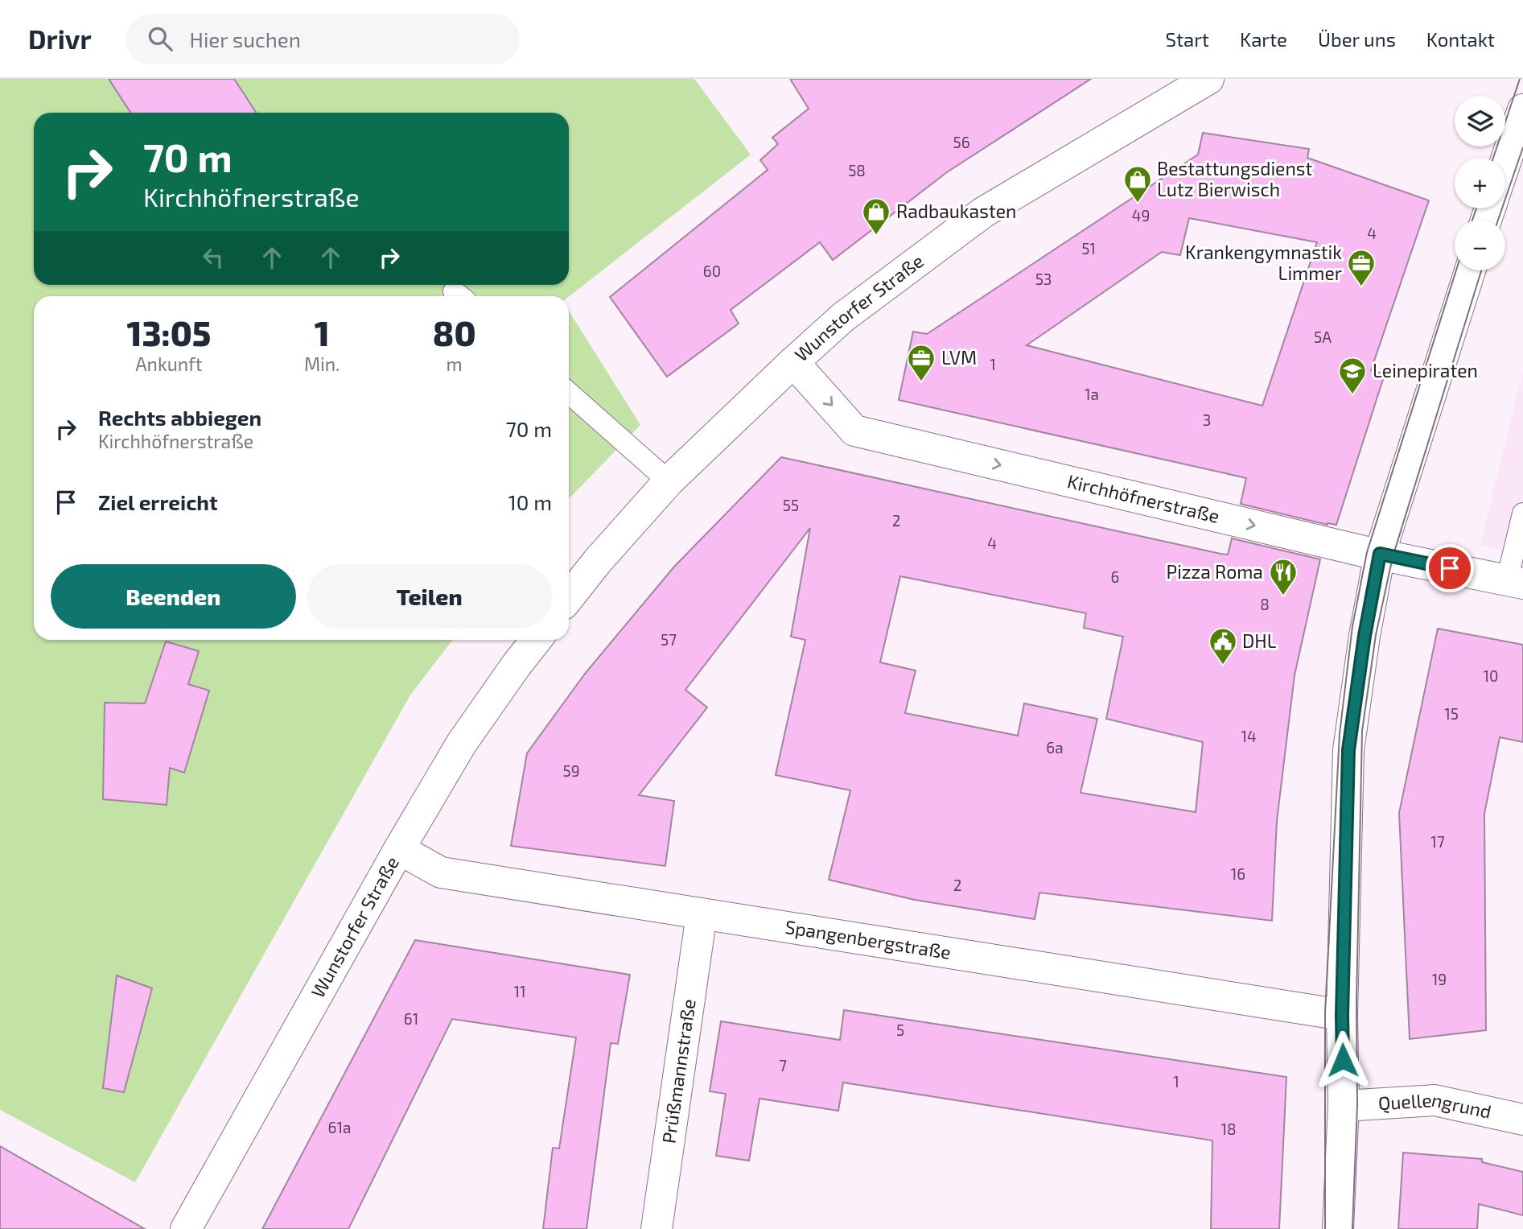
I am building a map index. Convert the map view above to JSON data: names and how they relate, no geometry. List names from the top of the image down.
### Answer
{
  "streets": {
    "street": [
      "Wunstorfer Straße",
      "Kirchhöfnerstraße",
      "Spangenbergstraße",
      "Prüßmannstraße",
      "Quellengrund"
    ]
  },
  "crossings": [
    ["Wunstorfer Straße", "Kirchhöfnerstraße"],
    ["Wunstorfer Straße", "Spangenbergstraße"],
    ["Spangenbergstraße", "Prüßmannstraße"]
  ],
  "one_way": ["Kirchhöfnerstraße"],
  "places": {
    "shop": ["Bestattungsdienst Lutz Bierwisch", "Radbaukasten"],
    "office": ["Krankengymnastik Limmer", "LVM"],
    "school or university": ["Leinepiraten"],
    "restaurant": ["Pizza Roma"],
    "public building": ["DHL"]
  },
  "house_numbers": [
    "56",
    "58",
    "49",
    "4",
    "51",
    "60",
    "53",
    "5A",
    "1",
    "1a",
    "3",
    "55",
    "2",
    "4",
    "6",
    "8",
    "57",
    "10",
    "15",
    "14",
    "6a",
    "59",
    "17",
    "16",
    "2",
    "19",
    "11",
    "61",
    "5",
    "7",
    "1",
    "61a",
    "18"
  ],
  "page": {
    "header": "Drivr",
    "search": "Hier suchen",
    "nav": [
      "Start",
      "Karte",
      "Über uns",
      "Kontakt"
    ],
    "map_buttons": ["+", "−"],
    "turn": ["70 m", "Kirchhöfnerstraße"],
    "eta": [
      "13:05",
      "Ankunft",
      "1",
      "Min.",
      "80",
      "m"
    ],
    "list": [
      {
        "name": "Rechts abbiegen",
        "note": "Kirchhöfnerstraße",
        "value": "70 m"
      },
      {
        "name": "Ziel erreicht",
        "value": "10 m"
      }
    ],
    "buttons": ["Beenden", "Teilen"]
  }
}
